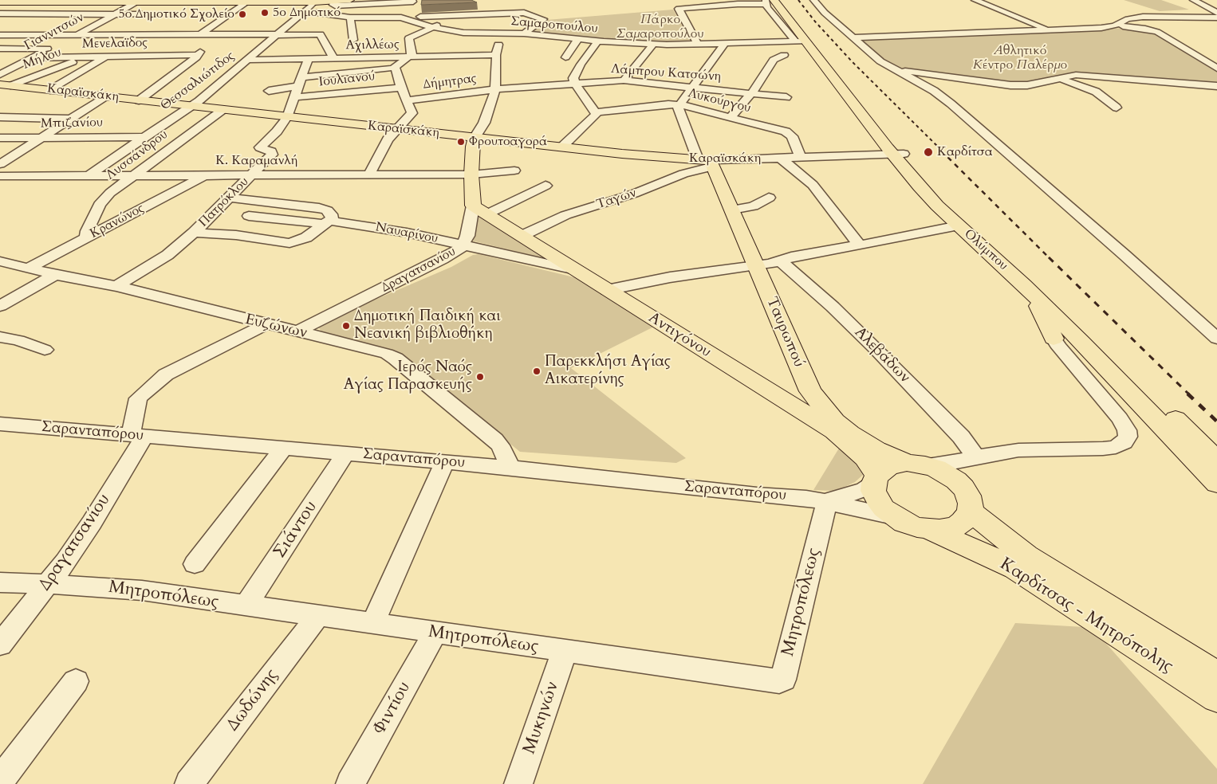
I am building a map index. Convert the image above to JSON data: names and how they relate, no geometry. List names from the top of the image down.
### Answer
{
  "streets": {
    "main road": [
      "Καραϊσκάκη",
      "Ολύμπου",
      "Δραγατσανίου",
      "Ταυρωπού",
      "Αντιγόνου",
      "Καρδίτσας - Μητρόπολης"
    ],
    "street": [
      "Σαμαροπούλου",
      "Γιαννιτσών",
      "Μενελαϊδος",
      "Αχιλλέως",
      "Μήλου",
      "Λάμπρου Κατσώνη",
      "Ιουλιανού",
      "Θεσσαλιώτιδος",
      "Δήμητρας",
      "Λυκούργου",
      "Μπιζανίου",
      "Λυσσάνδρου",
      "Κ. Καραμανλή",
      "Ταγών",
      "Πατρόκλου",
      "Κρανώνος",
      "Ναυαρίνου",
      "Ευζώνων",
      "Αλεβάδων",
      "Σαρανταπόρου",
      "Σιάντου",
      "Μητροπόλεως",
      "Δωδώνης",
      "Φιντίου",
      "Μυκηνών"
    ]
  },
  "crossings": [
    ["Σαμαροπούλου", "Θεσσαλιώτιδος"],
    ["Σαμαροπούλου", "Ολύμπου"],
    ["Γιαννιτσών", "Μενελαϊδος"],
    ["Μενελαϊδος", "Μήλου"],
    ["Αχιλλέως", "Θεσσαλιώτιδος"],
    ["Αχιλλέως", "Πατρόκλου"],
    ["Μήλου", "Καραϊσκάκη"],
    ["Λάμπρου Κατσώνη", "Δήμητρας"],
    ["Ιουλιανού", "Πατρόκλου"],
    ["Θεσσαλιώτιδος", "Καραϊσκάκη"],
    ["Θεσσαλιώτιδος", "Μπιζανίου"],
    ["Θεσσαλιώτιδος", "Κ. Καραμανλή"],
    ["Καραϊσκάκη", "Λυκούργου"],
    ["Καραϊσκάκη", "Λυσσάνδρου"],
    ["Καραϊσκάκη", "Ταγών"],
    ["Καραϊσκάκη", "Πατρόκλου"],
    ["Καραϊσκάκη", "Ολύμπου"],
    ["Καραϊσκάκη", "Δραγατσανίου"],
    ["Καραϊσκάκη", "Ταυρωπού"],
    ["Λυσσάνδρου", "Κ. Καραμανλή"],
    ["Λυσσάνδρου", "Κρανώνος"],
    ["Κ. Καραμανλή", "Πατρόκλου"],
    ["Κ. Καραμανλή", "Κρανώνος"],
    ["Κ. Καραμανλή", "Δραγατσανίου"],
    ["Ταγών", "Ταυρωπού"],
    ["Ταγών", "Αντιγόνου"],
    ["Πατρόκλου", "Ευζώνων"],
    ["Κρανώνος", "Ευζώνων"],
    ["Ναυαρίνου", "Δραγατσανίου"],
    ["Ναυαρίνου", "Αντιγόνου"],
    ["Δραγατσανίου", "Ευζώνων"],
    ["Δραγατσανίου", "Αντιγόνου"],
    ["Δραγατσανίου", "Σαρανταπόρου"],
    ["Δραγατσανίου", "Μητροπόλεως"],
    ["Ευζώνων", "Σαρανταπόρου"],
    ["Ταυρωπού", "Αντιγόνου"],
    ["Ταυρωπού", "Σαρανταπόρου"],
    ["Ταυρωπού", "Καρδίτσας - Μητρόπολης"],
    ["Αντιγόνου", "Σαρανταπόρου"],
    ["Αντιγόνου", "Καρδίτσας - Μητρόπολης"],
    ["Σαρανταπόρου", "Σιάντου"],
    ["Σαρανταπόρου", "Μητροπόλεως"],
    ["Σαρανταπόρου", "Καρδίτσας - Μητρόπολης"],
    ["Σιάντου", "Μητροπόλεως"],
    ["Μητροπόλεως", "Δωδώνης"],
    ["Μητροπόλεως", "Φιντίου"],
    ["Μητροπόλεως", "Μυκηνών"]
  ],
  "parks": ["Πάρκο Σαμαροπούλου", "Αθλητικό Κέντρο Παλέρμο"],
  "places": [
    "5ο Δημοτικό",
    "5ο Δημοτικό Σχολείο",
    "Φρουτοαγορά",
    "Καρδίτσα",
    "Δημοτική Παιδική και Νεανική βιβλιοθήκη",
    "Παρεκκλήσι Αγίας Αικατερίνης",
    "Ιερός Ναός Αγίας Παρασκευής"
  ]
}
